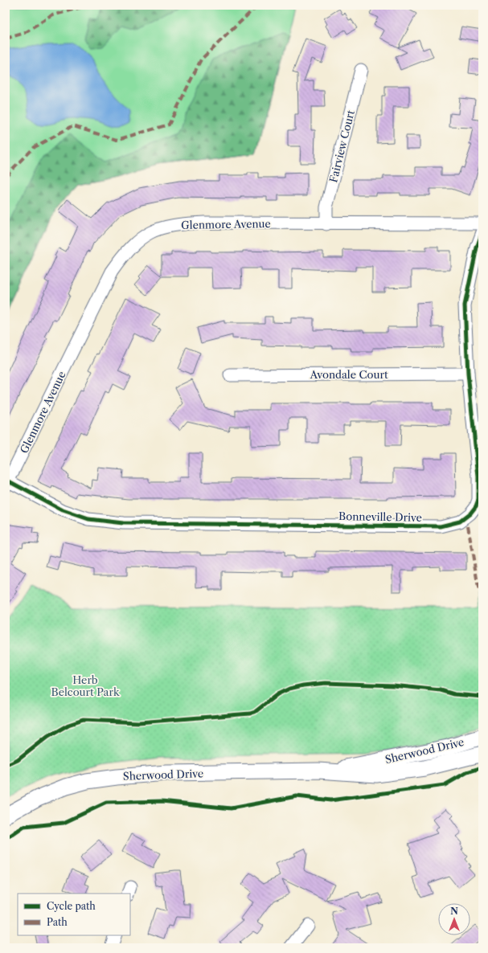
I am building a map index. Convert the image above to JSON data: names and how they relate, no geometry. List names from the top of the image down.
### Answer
{
  "streets": {
    "main road": ["Sherwood Drive"],
    "street": [
      "Fairview Court",
      "Glenmore Avenue",
      "Avondale Court",
      "Bonneville Drive"
    ]
  },
  "crossings": [
    ["Fairview Court", "Glenmore Avenue"],
    ["Glenmore Avenue", "Bonneville Drive"],
    ["Avondale Court", "Bonneville Drive"]
  ],
  "parks": ["Herb Belcourt Park"],
  "legend": ["Cycle path", "Path"],
  "north": "top"
}
